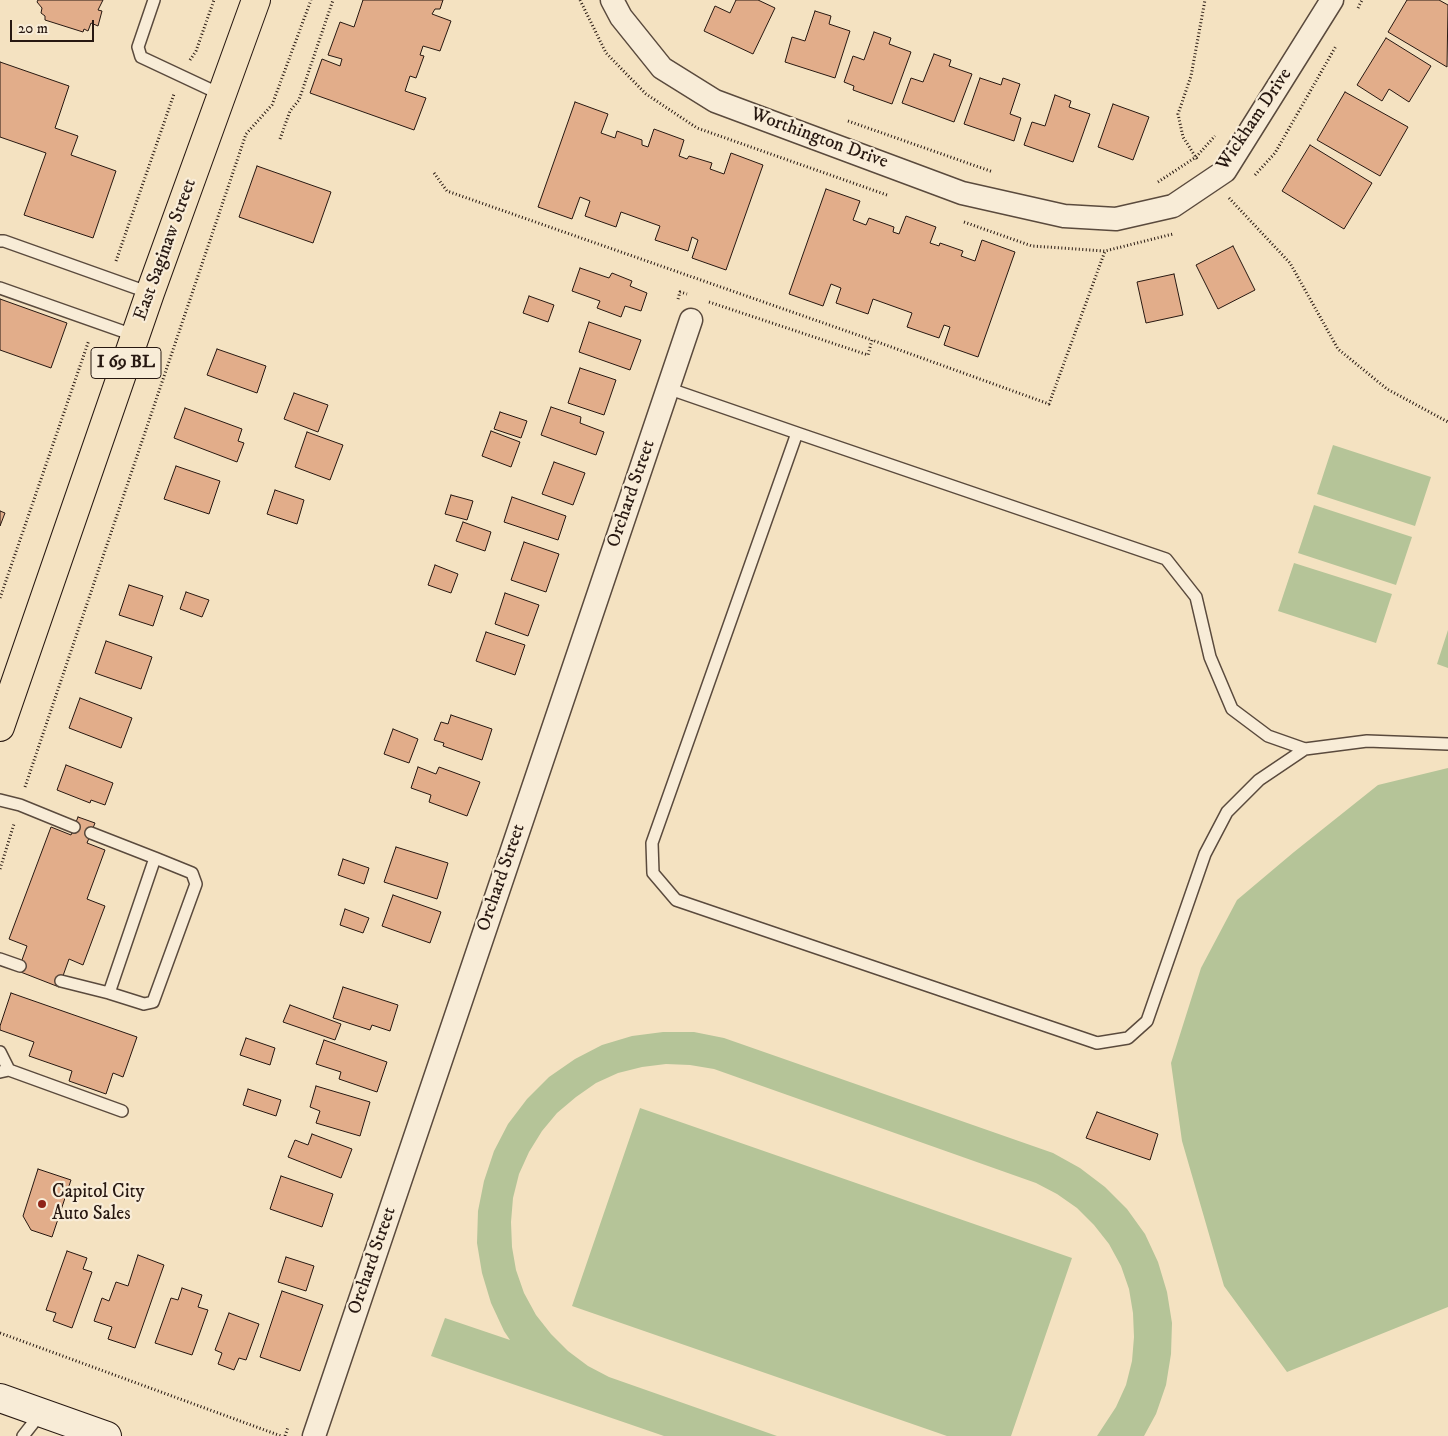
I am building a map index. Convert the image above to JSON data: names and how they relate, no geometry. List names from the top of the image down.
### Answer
{
  "streets": {
    "main road": ["East Saginaw Street", "I 69 BL"],
    "street": ["Wickham Drive", "Worthington Drive", "Orchard Street"]
  },
  "crossings": [
    ["Wickham Drive", "Worthington Drive"]
  ],
  "places": ["Capitol City Auto Sales"],
  "scale_bar": "20 m"
}
